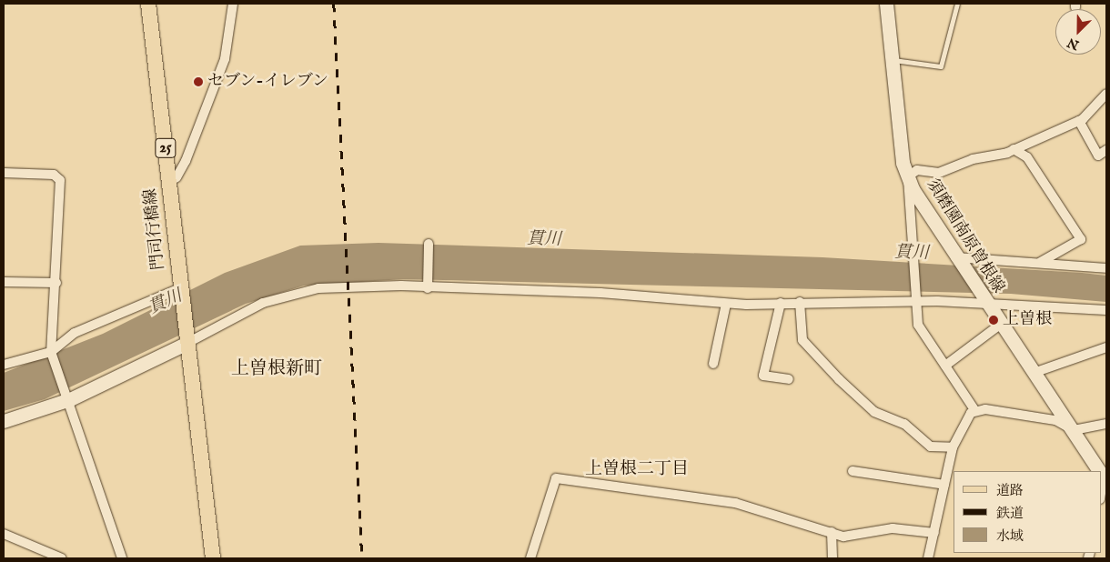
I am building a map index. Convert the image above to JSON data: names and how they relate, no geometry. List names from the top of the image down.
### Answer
{
  "streets": {
    "main road": ["25", "門司行橋線", "須磨園南原曽根線"]
  },
  "districts": ["上曽根新町", "上曽根二丁目"],
  "water": ["貫川"],
  "places": ["セブン-イレブン", "上曽根"],
  "legend": ["道路", "鉄道", "水域"],
  "north": "bottom left"
}
